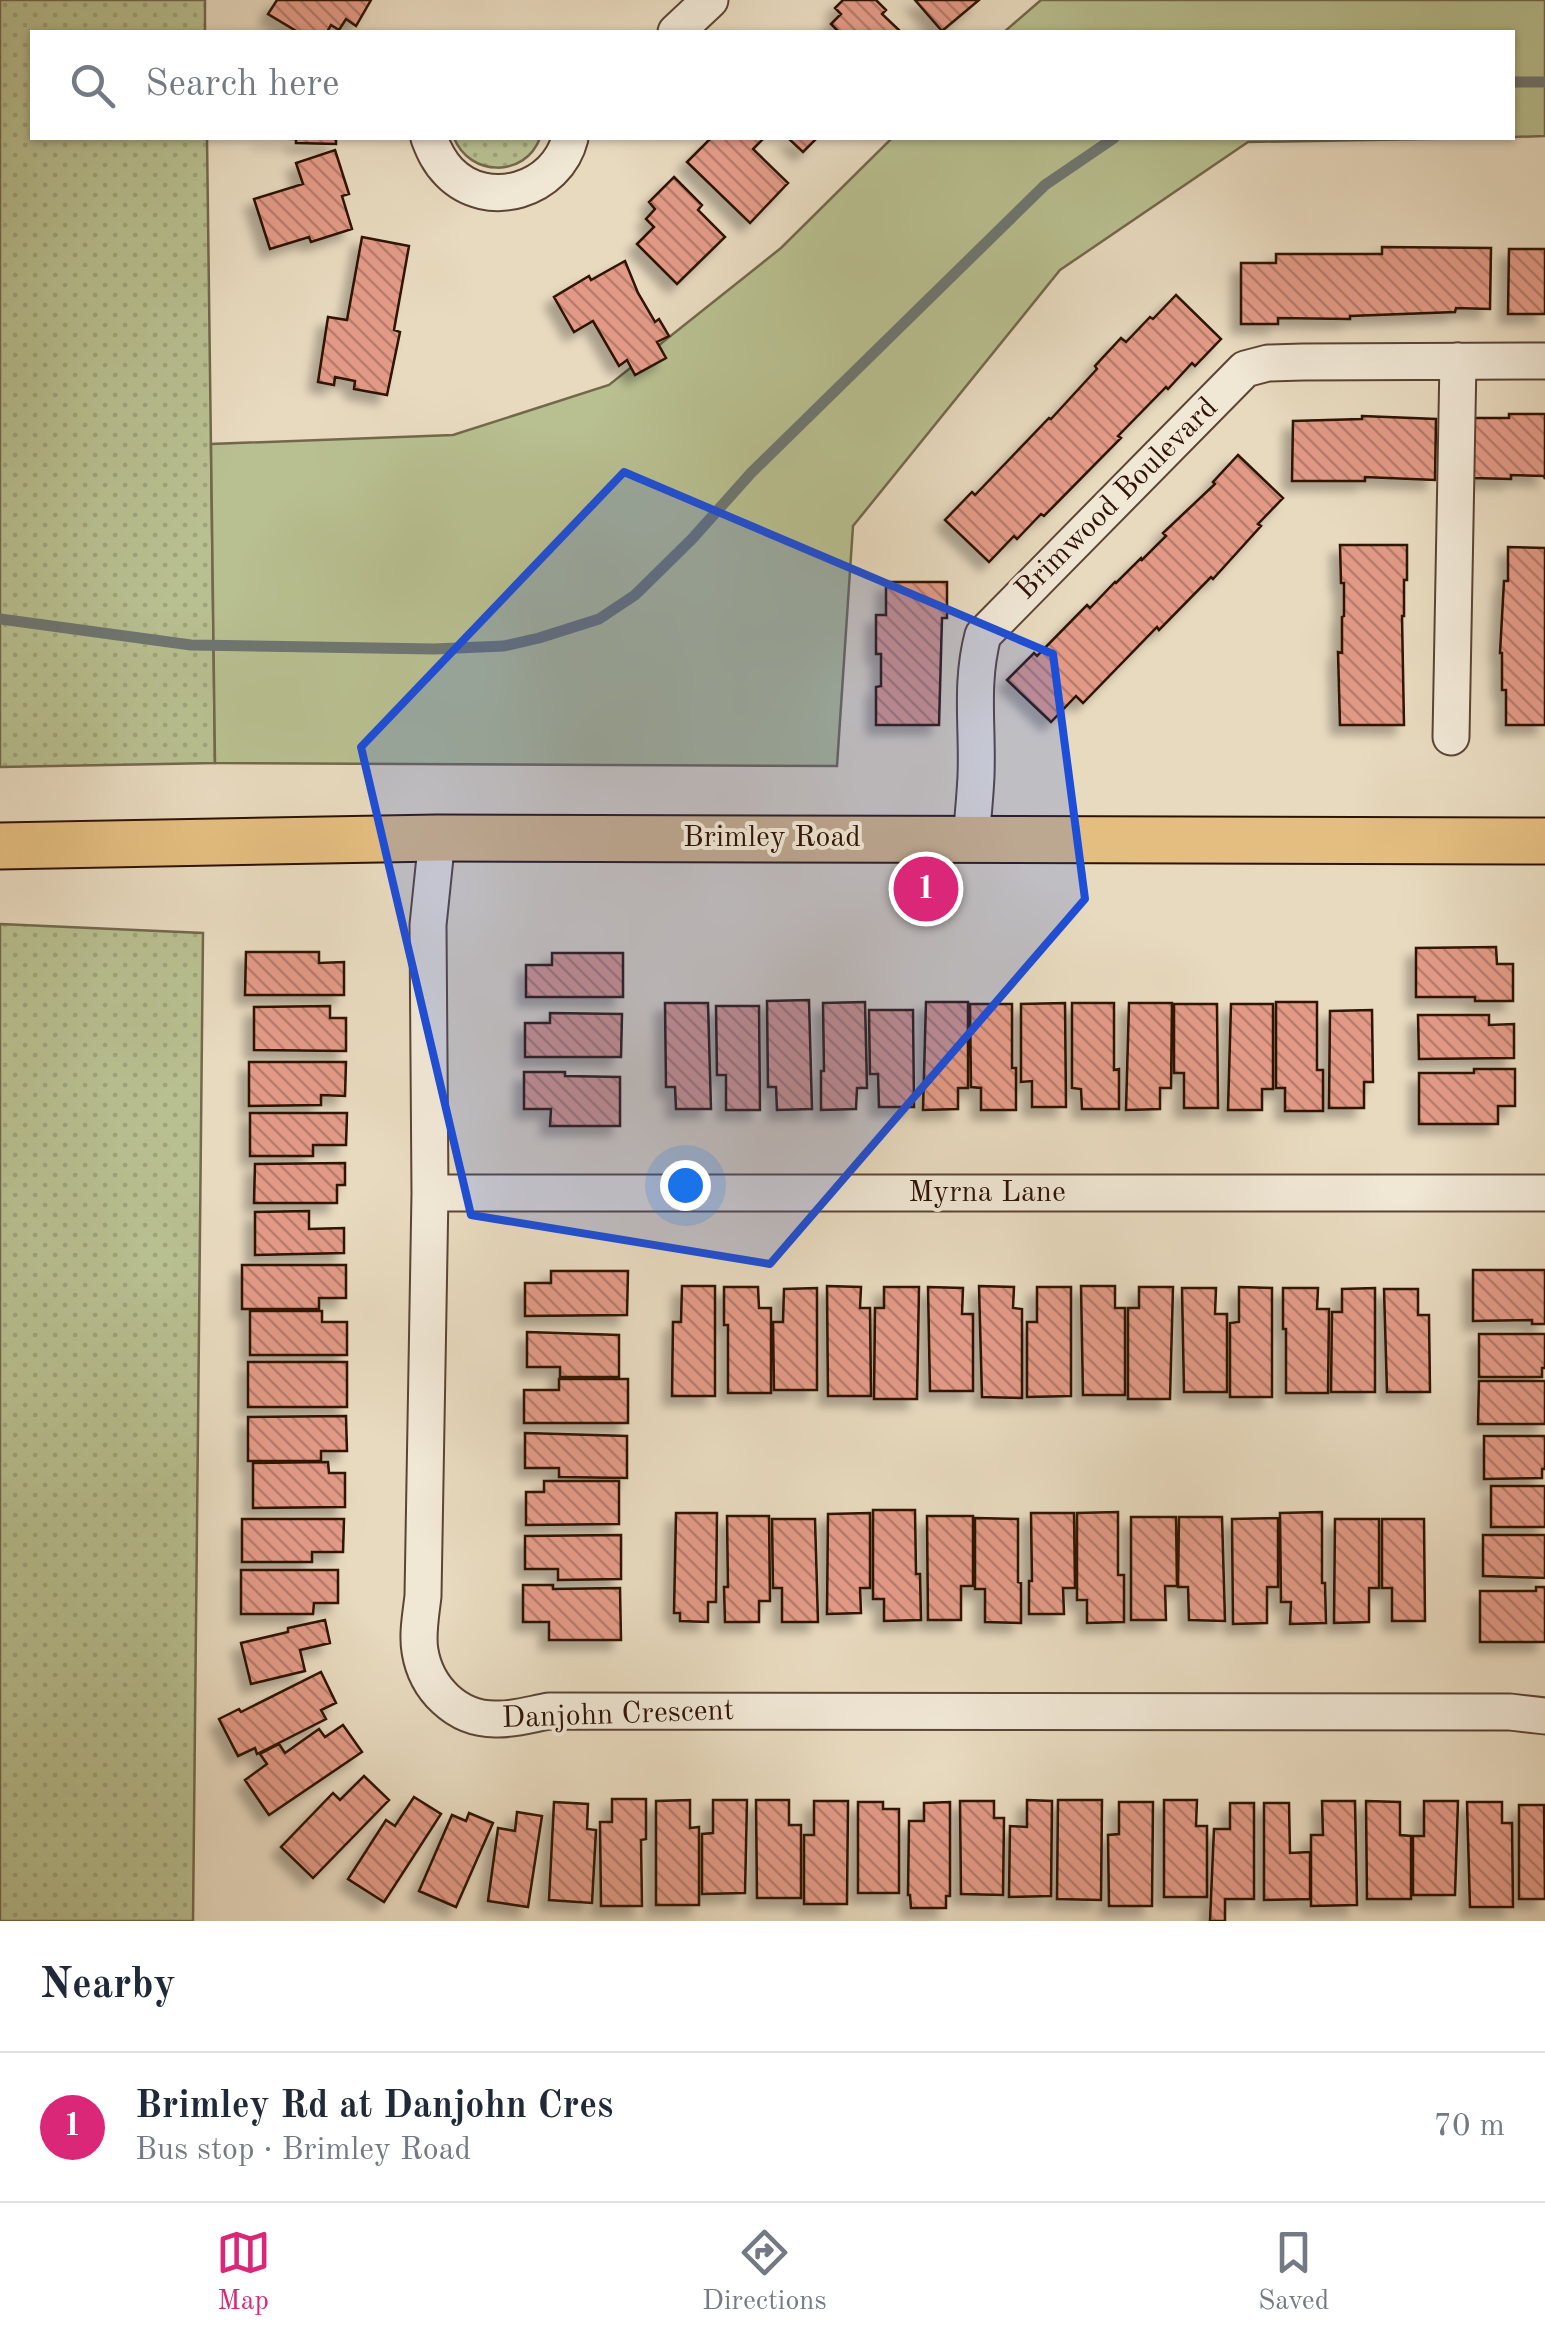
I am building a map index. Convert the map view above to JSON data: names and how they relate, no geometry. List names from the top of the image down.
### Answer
{
  "streets": {
    "main road": ["Brimley Road"],
    "street": ["Brimwood Boulevard", "Myrna Lane", "Danjohn Crescent"]
  },
  "crossings": [
    ["Brimwood Boulevard", "Brimley Road"],
    ["Brimley Road", "Danjohn Crescent"],
    ["Myrna Lane", "Danjohn Crescent"]
  ],
  "page": {
    "search": "Search here",
    "pins": "1",
    "heading": "Nearby",
    "list": [
      {
        "mark": "1",
        "name": "Brimley Rd at Danjohn Cres",
        "note": "Bus stop · Brimley Road",
        "value": "70 m"
      }
    ],
    "nav": ["Map", "Directions", "Saved"]
  }
}
